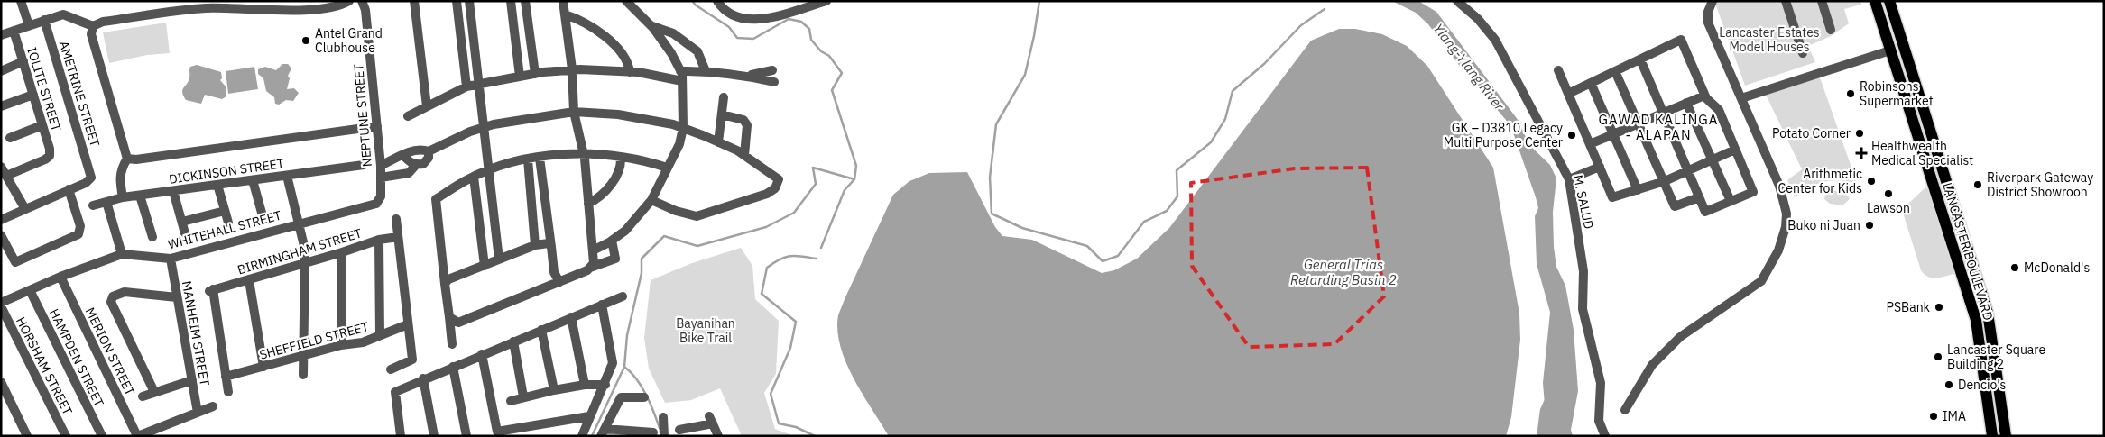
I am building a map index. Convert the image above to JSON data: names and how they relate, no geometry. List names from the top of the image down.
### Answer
{
  "streets": {
    "main road": ["LANCASTER BOULEVARD"],
    "street": [
      "IOLITE STREET",
      "AMETRINE STREET",
      "NEPTUNE STREET",
      "DICKINSON STREET",
      "M. SALUD",
      "WHITEHALL STREET",
      "BIRMINGHAM STREET",
      "MANHEIM STREET",
      "SHEFFIELD STREET",
      "MERION STREET",
      "HAMPDEN STREET",
      "HORSHAM STREET"
    ]
  },
  "crossings": [
    ["NEPTUNE STREET", "WHITEHALL STREET"],
    ["WHITEHALL STREET", "MANHEIM STREET"],
    ["WHITEHALL STREET", "MERION STREET"],
    ["WHITEHALL STREET", "HAMPDEN STREET"],
    ["WHITEHALL STREET", "HORSHAM STREET"],
    ["BIRMINGHAM STREET", "SHEFFIELD STREET"]
  ],
  "districts": ["GAWAD KALINGA - ALAPAN"],
  "water": ["Ylang-Ylang River", "General Trias Retarding Basin 2"],
  "parks": ["Lancaster Estates Model Houses", "Bayanihan Bike Trail"],
  "places": {
    "other": [
      "Antel Grand Clubhouse",
      "Robinsons Supermarket",
      "Potato Corner",
      "GK – D3810 Legacy Multi Purpose Center",
      "Arithmetic Center for Kids",
      "Riverpark Gateway District Showroon",
      "Lawson",
      "Buko ni Juan",
      "McDonald's",
      "PSBank",
      "Lancaster Square Building 2",
      "Dencio's",
      "IMA"
    ],
    "health": ["Healthwealth Medical Specialist"]
  }
}
